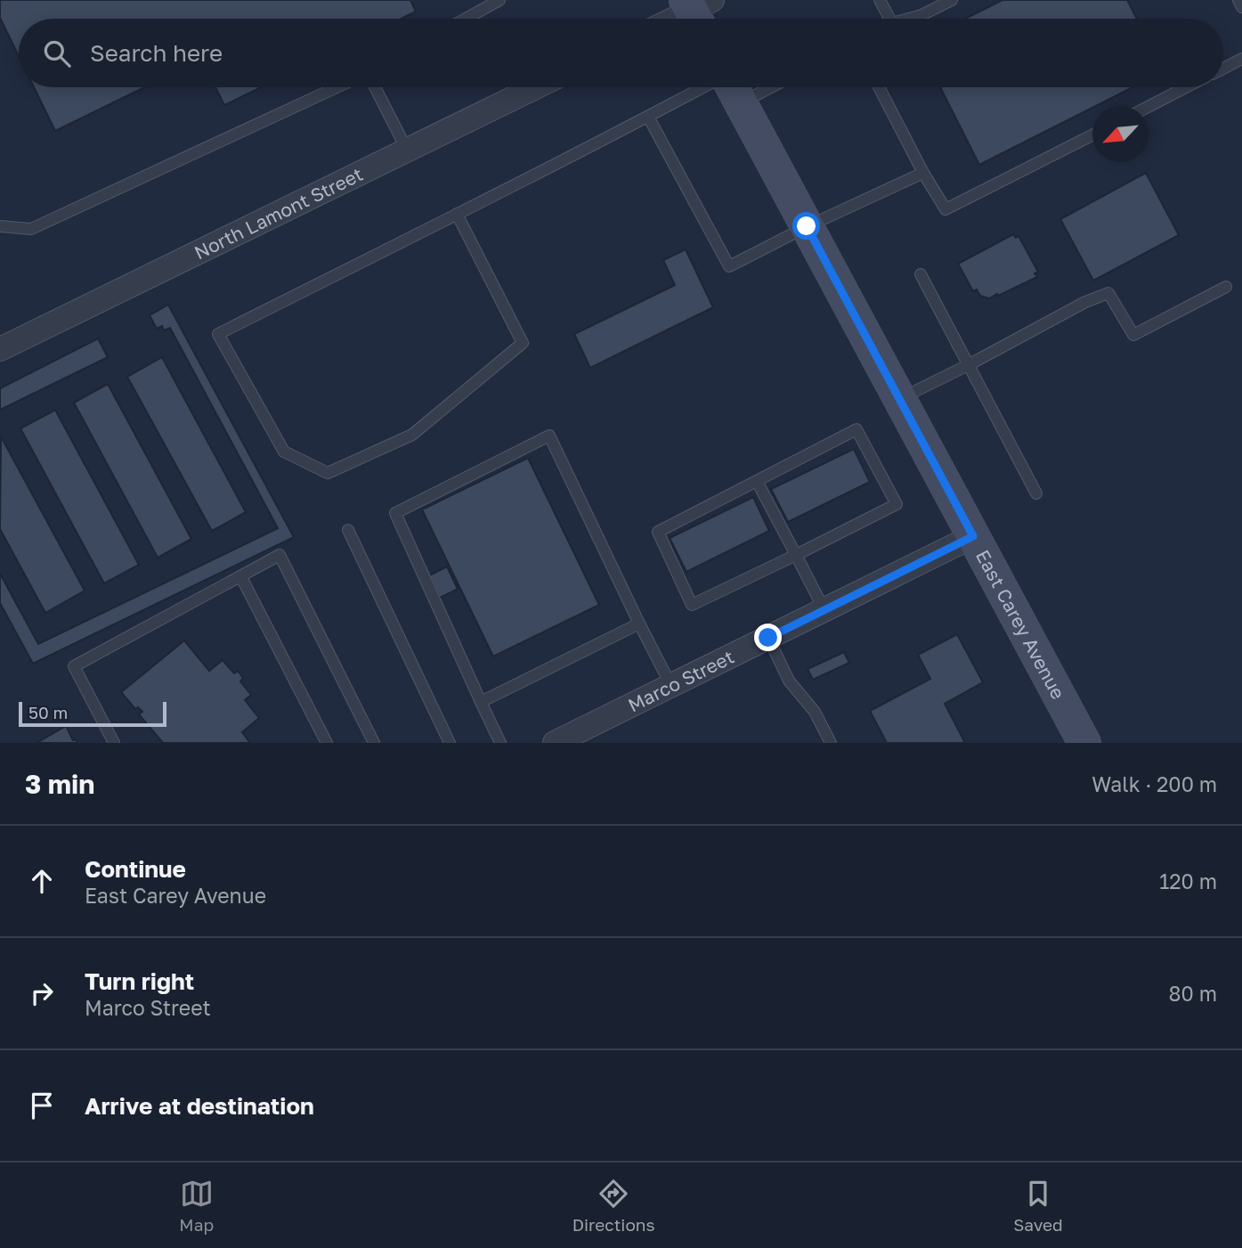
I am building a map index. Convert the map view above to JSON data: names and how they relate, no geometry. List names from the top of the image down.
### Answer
{
  "streets": {
    "main road": ["East Carey Avenue"],
    "street": ["North Lamont Street", "Marco Street"]
  },
  "crossings": [
    ["East Carey Avenue", "Marco Street"]
  ],
  "scale_bar": "50 m",
  "north": "bottom left",
  "page": {
    "search": "Search here",
    "scale": "50 m",
    "heading": ["3 min", "Walk · 200 m"],
    "list": [
      ["Continue", "East Carey Avenue", "120 m"],
      ["Turn right", "Marco Street", "80 m"],
      "Arrive at destination"
    ],
    "nav": ["Map", "Directions", "Saved"]
  }
}
